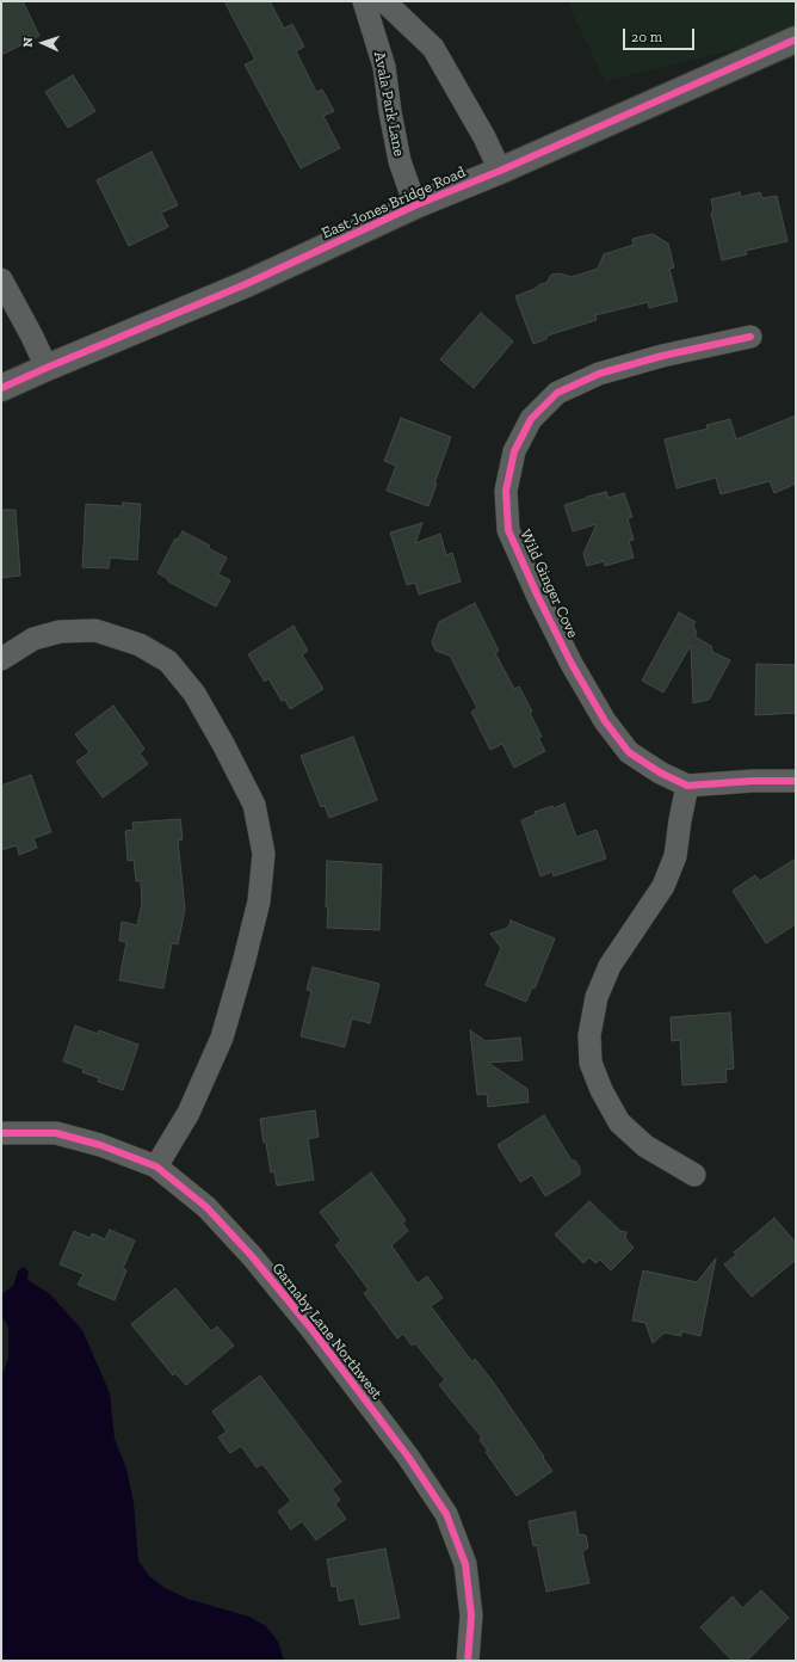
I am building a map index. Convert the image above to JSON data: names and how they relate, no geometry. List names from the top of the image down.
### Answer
{
  "streets": {
    "street": [
      "Avala Park Lane",
      "East Jones Bridge Road",
      "Wild Ginger Cove",
      "Garnaby Lane Northwest"
    ]
  },
  "crossings": [
    ["Avala Park Lane", "East Jones Bridge Road"]
  ],
  "scale_bar": "20 m",
  "north": "left"
}
